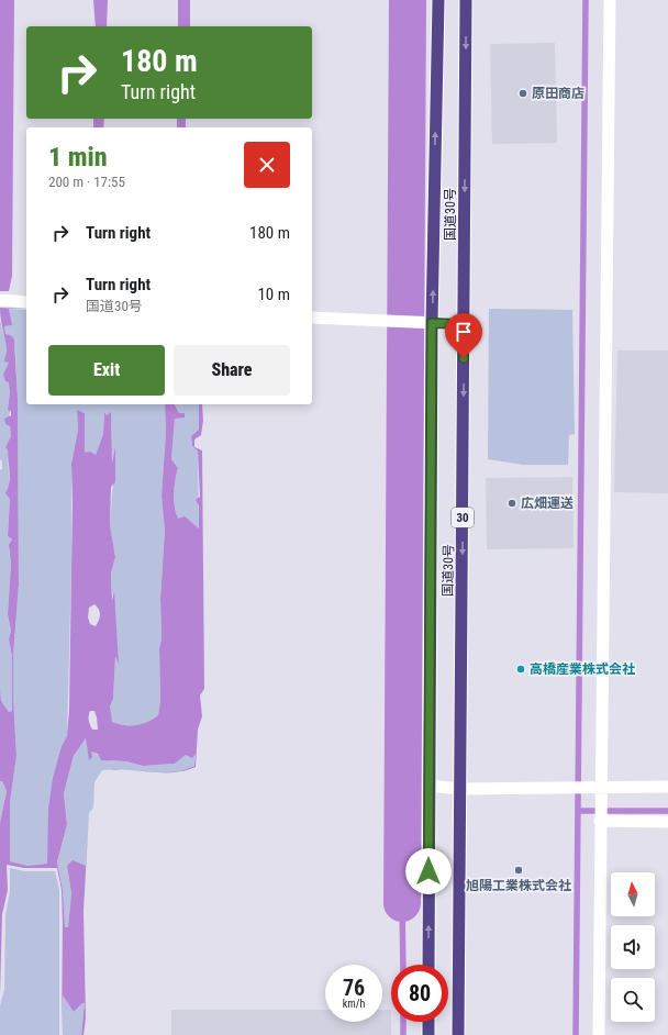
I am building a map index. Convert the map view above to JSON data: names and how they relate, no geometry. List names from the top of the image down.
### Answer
{
  "streets": {
    "highway": ["国道30号", "30"]
  },
  "places": [
    "原田商店",
    "広畑運送",
    "高橋産業株式会社",
    "旭陽工業株式会社"
  ],
  "north": "top",
  "page": {
    "turn": ["180 m", "Turn right"],
    "heading": ["1 min", "200 m · 17:55"],
    "list": [
      {
        "name": "Turn right",
        "value": "180 m"
      },
      {
        "name": "Turn right",
        "note": "国道30号",
        "value": "10 m"
      }
    ],
    "buttons": ["Exit", "Share"],
    "speed": "76 km/h",
    "limit": "80"
  }
}
